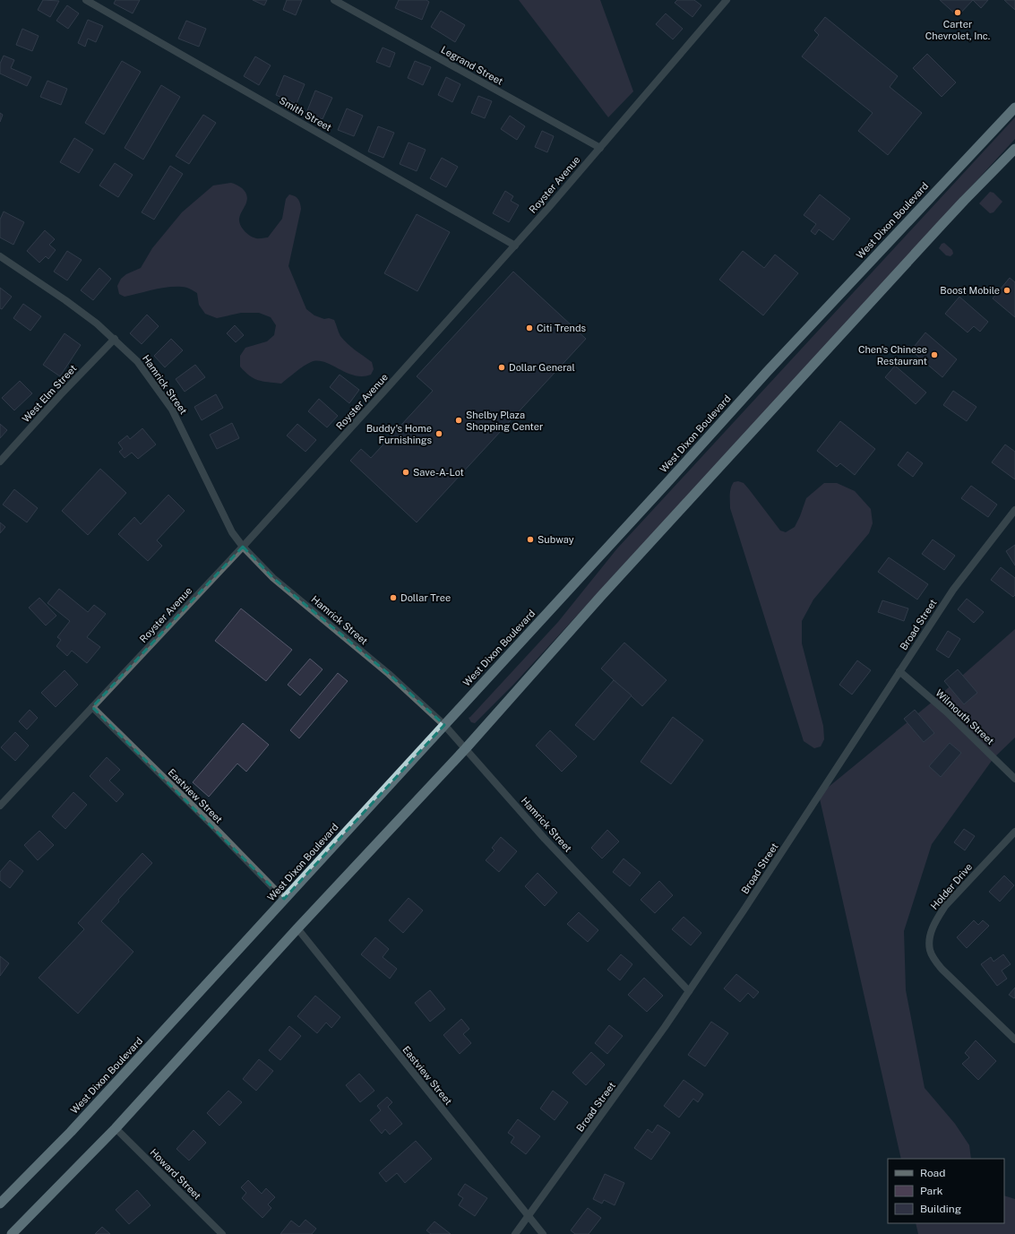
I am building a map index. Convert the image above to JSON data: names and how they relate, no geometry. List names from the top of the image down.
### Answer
{
  "streets": {
    "highway": ["West Dixon Boulevard"],
    "street": [
      "Legrand Street",
      "Smith Street",
      "Royster Avenue",
      "Hamrick Street",
      "West Elm Street",
      "Broad Street",
      "Wilmouth Street",
      "Eastview Street",
      "Holder Drive",
      "Howard Street"
    ]
  },
  "crossings": [
    ["Legrand Street", "Royster Avenue"],
    ["Smith Street", "Royster Avenue"],
    ["Royster Avenue", "Hamrick Street"],
    ["Royster Avenue", "Eastview Street"],
    ["West Dixon Boulevard", "Hamrick Street"],
    ["West Dixon Boulevard", "Eastview Street"],
    ["Hamrick Street", "West Elm Street"],
    ["Hamrick Street", "Broad Street"],
    ["Broad Street", "Wilmouth Street"],
    ["Broad Street", "Eastview Street"]
  ],
  "places": [
    "Carter Chevrolet, Inc.",
    "Boost Mobile",
    "Citi Trends",
    "Chen's Chinese Restaurant",
    "Dollar General",
    "Shelby Plaza Shopping Center",
    "Buddy's Home Furnishings",
    "Save-A-Lot",
    "Subway",
    "Dollar Tree"
  ],
  "legend": ["Road", "Park", "Building"]
}
